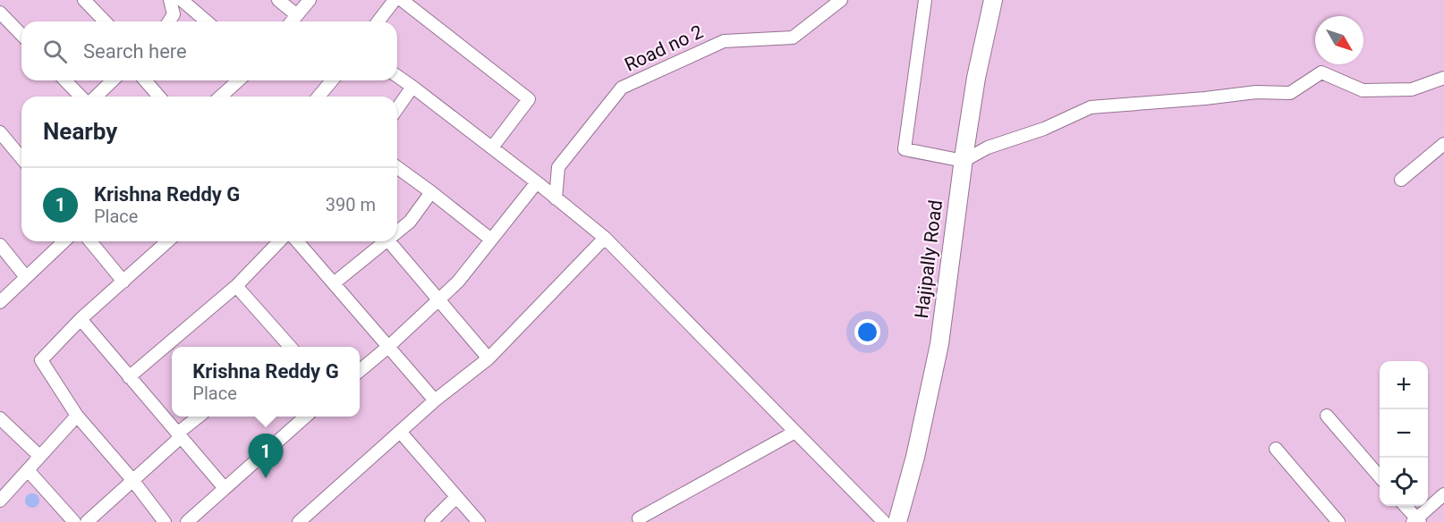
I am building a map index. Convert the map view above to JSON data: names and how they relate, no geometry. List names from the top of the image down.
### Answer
{
  "streets": {
    "street": ["Road no 2", "Hajipally Road"]
  },
  "north": "bottom right",
  "page": {
    "search": "Search here",
    "heading": "Nearby",
    "list": [
      {
        "mark": "1",
        "name": "Krishna Reddy G",
        "note": "Place",
        "value": "390 m"
      }
    ],
    "popup": ["Krishna Reddy G", "Place"],
    "map_buttons": ["+", "−"],
    "pins": "1"
  }
}
